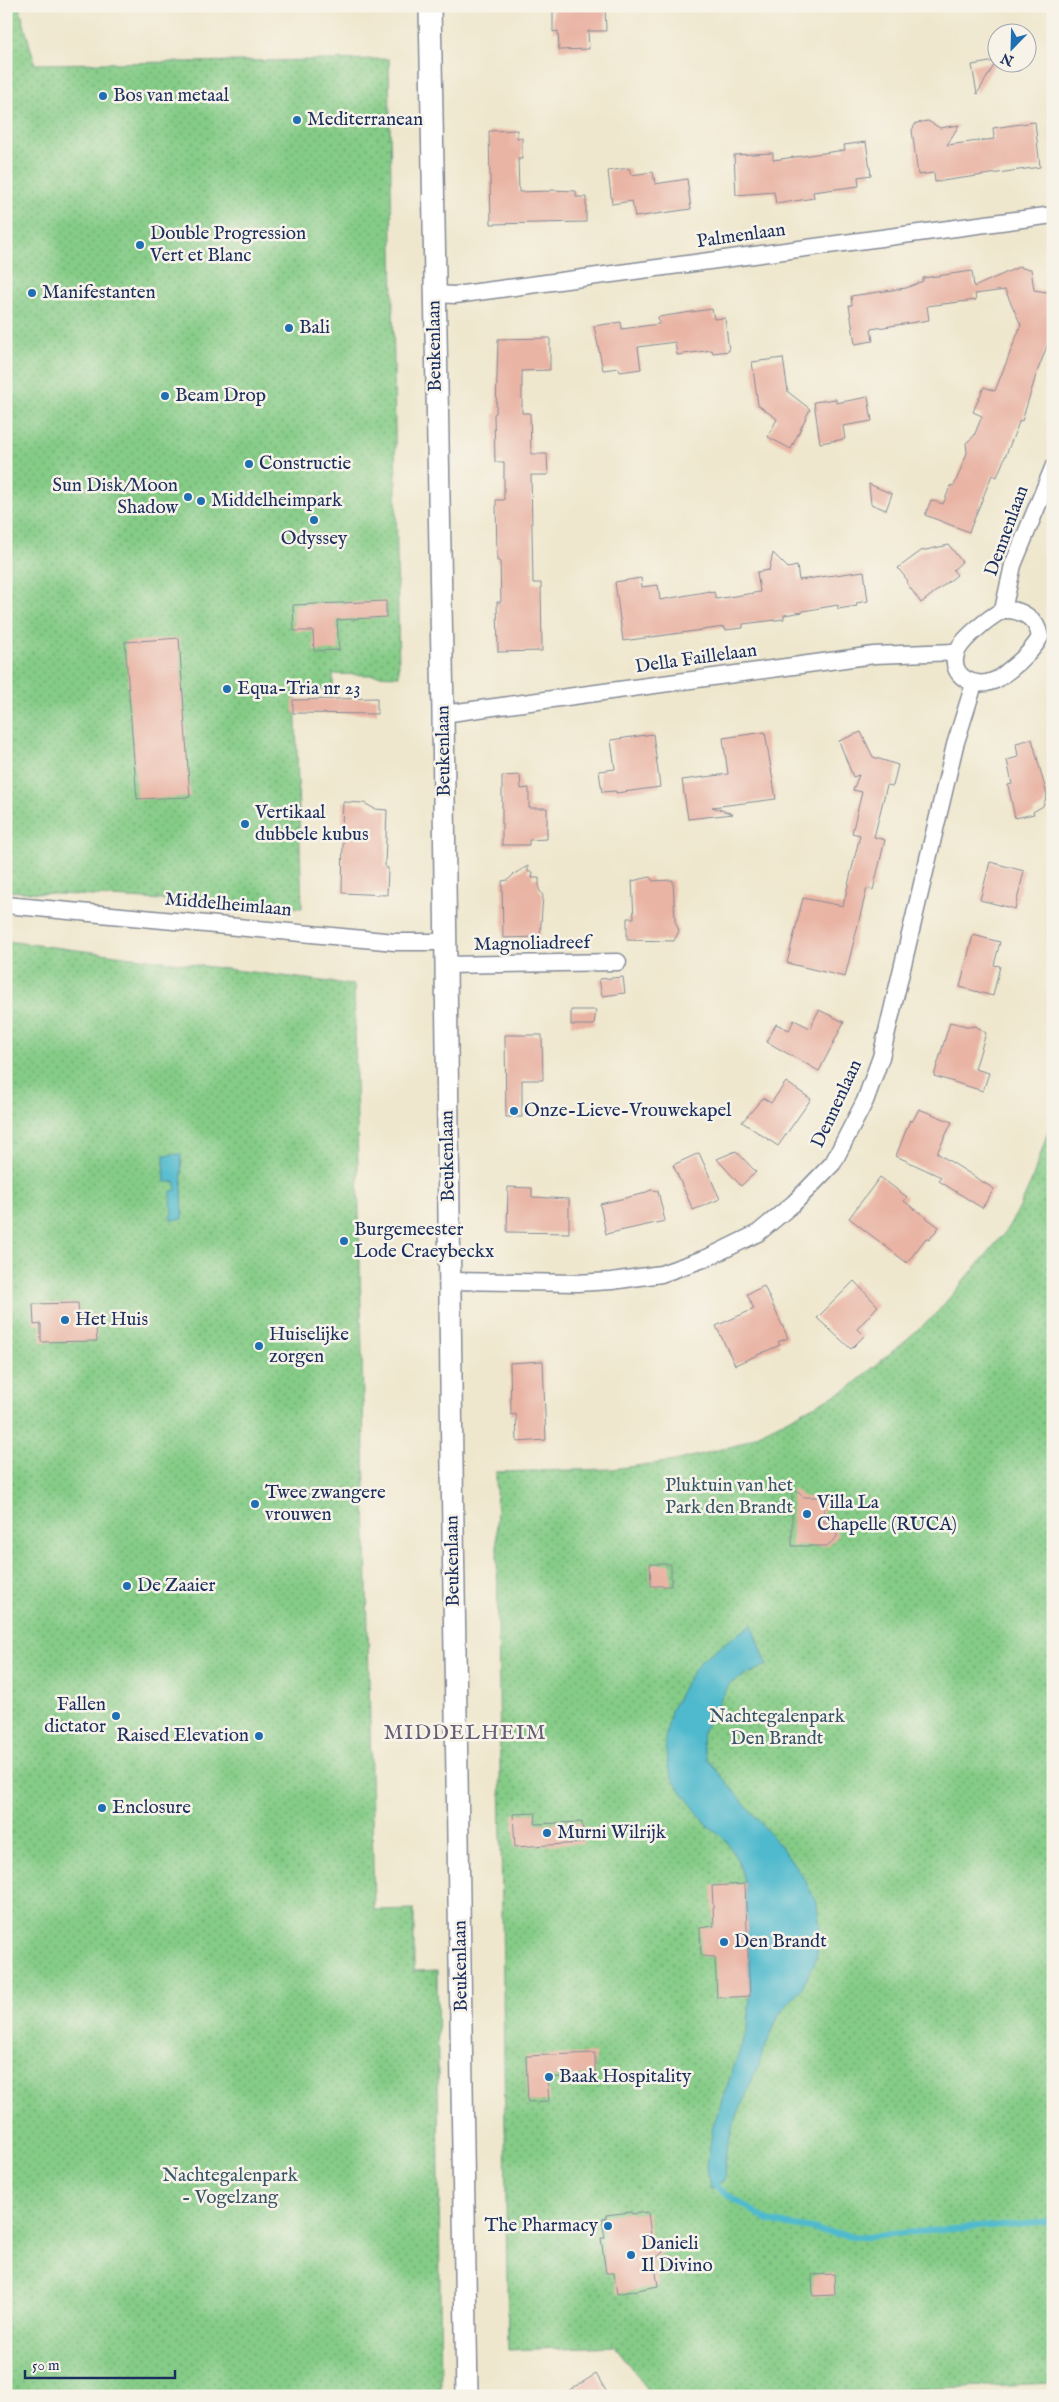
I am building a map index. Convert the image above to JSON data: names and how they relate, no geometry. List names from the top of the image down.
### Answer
{
  "streets": {
    "street": [
      "Palmenlaan",
      "Beukenlaan",
      "Dennenlaan",
      "Della Faillelaan",
      "Middelheimlaan",
      "Magnoliadreef"
    ]
  },
  "crossings": [
    ["Palmenlaan", "Beukenlaan"],
    ["Beukenlaan", "Dennenlaan"],
    ["Beukenlaan", "Della Faillelaan"],
    ["Beukenlaan", "Middelheimlaan"],
    ["Beukenlaan", "Magnoliadreef"]
  ],
  "districts": ["MIDDELHEIM"],
  "parks": ["Pluktuin van het Park den Brandt", "Nachtegalenpark Den Brandt", "Nachtegalenpark - Vogelzang"],
  "places": [
    "Bos van metaal",
    "Mediterranean",
    "Double Progression Vert et Blanc",
    "Manifestanten",
    "Bali",
    "Beam Drop",
    "Constructie",
    "Sun Disk/Moon Shadow",
    "Middelheimpark",
    "Odyssey",
    "Equa-Tria nr 23",
    "Vertikaal dubbele kubus",
    "Onze-Lieve-Vrouwekapel",
    "Burgemeester Lode Craeybeckx",
    "Het Huis",
    "Huiselijke zorgen",
    "Twee zwangere vrouwen",
    "Villa La Chapelle (RUCA)",
    "De Zaaier",
    "Fallen dictator",
    "Raised Elevation",
    "Enclosure",
    "Murni Wilrijk",
    "Den Brandt",
    "Baak Hospitality",
    "The Pharmacy",
    "Danieli Il Divino"
  ],
  "scale_bar": "50 m",
  "north": "bottom left"
}
